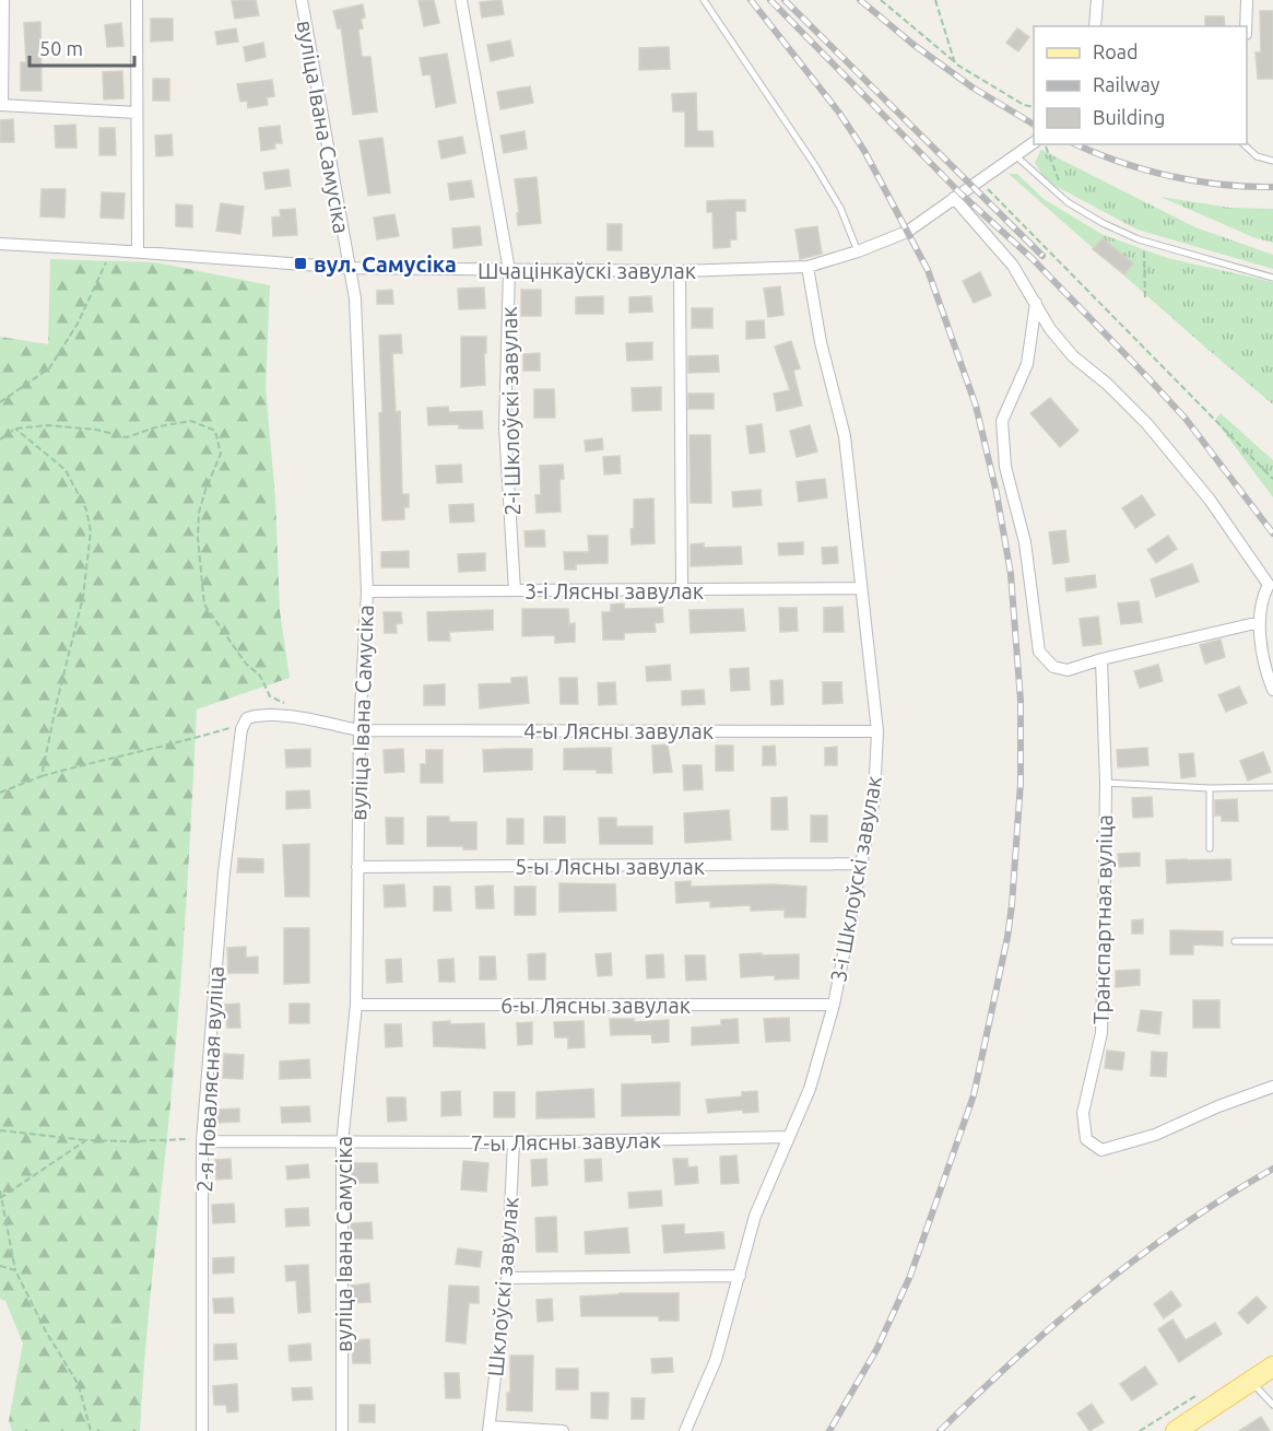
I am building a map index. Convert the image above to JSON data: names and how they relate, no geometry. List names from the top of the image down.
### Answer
{
  "streets": {
    "street": [
      "вуліца Івана Самусіка",
      "Шчацінкаўскі завулак",
      "2-і Шклоўскі завулак",
      "3-і Лясны завулак",
      "4-ы Лясны завулак",
      "5-ы Лясны завулак",
      "3-і Шклоўскі завулак",
      "Транспартная вуліца",
      "6-ы Лясны завулак",
      "2-я Новалясная вуліца",
      "7-ы Лясны завулак",
      "Шклоўскі завулак"
    ]
  },
  "crossings": [
    ["вуліца Івана Самусіка", "Шчацінкаўскі завулак"],
    ["вуліца Івана Самусіка", "3-і Лясны завулак"],
    ["вуліца Івана Самусіка", "4-ы Лясны завулак"],
    ["вуліца Івана Самусіка", "5-ы Лясны завулак"],
    ["вуліца Івана Самусіка", "6-ы Лясны завулак"],
    ["вуліца Івана Самусіка", "7-ы Лясны завулак"],
    ["Шчацінкаўскі завулак", "2-і Шклоўскі завулак"],
    ["Шчацінкаўскі завулак", "3-і Шклоўскі завулак"],
    ["2-і Шклоўскі завулак", "3-і Лясны завулак"],
    ["3-і Лясны завулак", "3-і Шклоўскі завулак"],
    ["4-ы Лясны завулак", "3-і Шклоўскі завулак"],
    ["4-ы Лясны завулак", "2-я Новалясная вуліца"],
    ["5-ы Лясны завулак", "3-і Шклоўскі завулак"],
    ["3-і Шклоўскі завулак", "6-ы Лясны завулак"],
    ["3-і Шклоўскі завулак", "7-ы Лясны завулак"],
    ["2-я Новалясная вуліца", "7-ы Лясны завулак"],
    ["7-ы Лясны завулак", "Шклоўскі завулак"]
  ],
  "places": {
    "transit": ["вул. Самусіка"]
  },
  "legend": ["Road", "Railway", "Building"],
  "scale_bar": "50 m"
}
